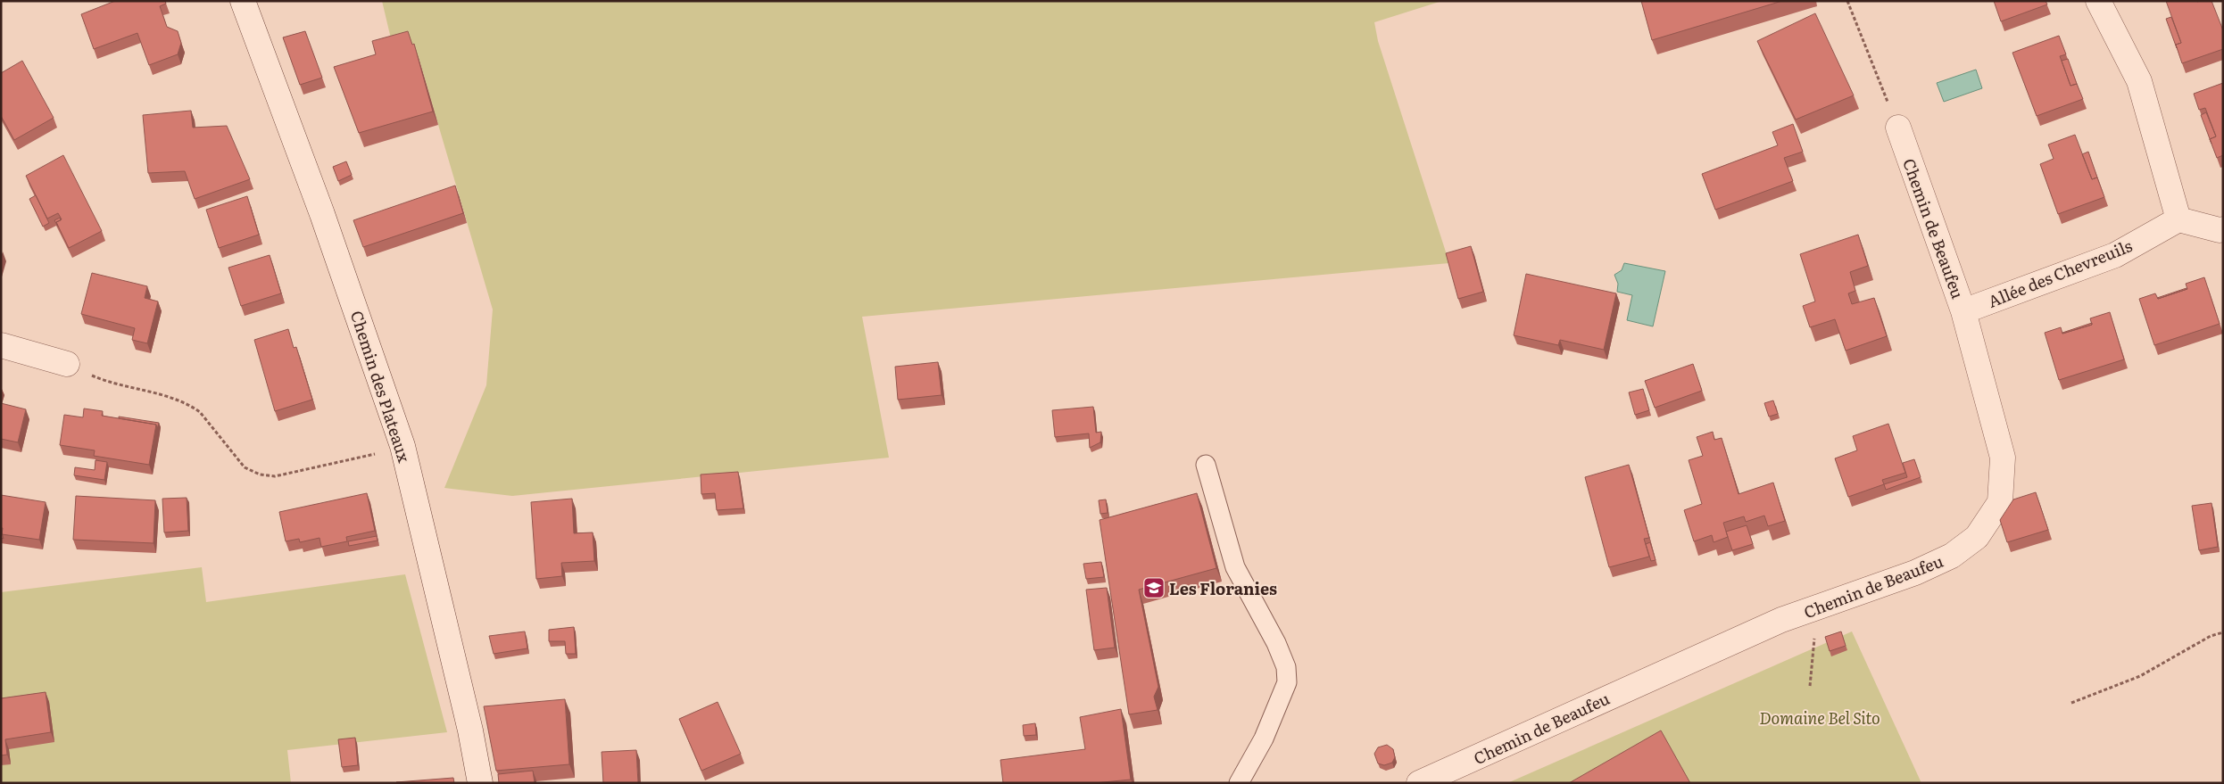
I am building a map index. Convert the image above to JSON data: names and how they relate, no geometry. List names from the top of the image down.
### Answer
{
  "streets": {
    "street": ["Chemin de Beaufeu", "Allée des Chevreuils", "Chemin des Plateaux"]
  },
  "crossings": [
    ["Chemin de Beaufeu", "Allée des Chevreuils"]
  ],
  "parks": ["Domaine Bel Sito"],
  "places": {
    "school or university": ["Les Floranies"]
  }
}
